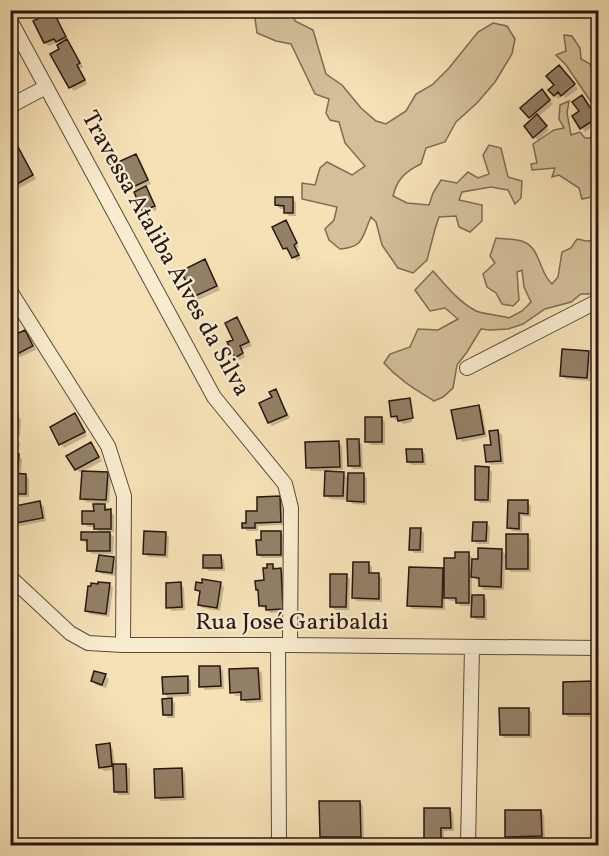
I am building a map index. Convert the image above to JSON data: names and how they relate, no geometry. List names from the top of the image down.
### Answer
{
  "streets": {
    "street": ["Travessa Ataliba Alves da Silva", "Rua José Garibaldi"]
  },
  "crossings": [
    ["Travessa Ataliba Alves da Silva", "Rua José Garibaldi"]
  ]
}
